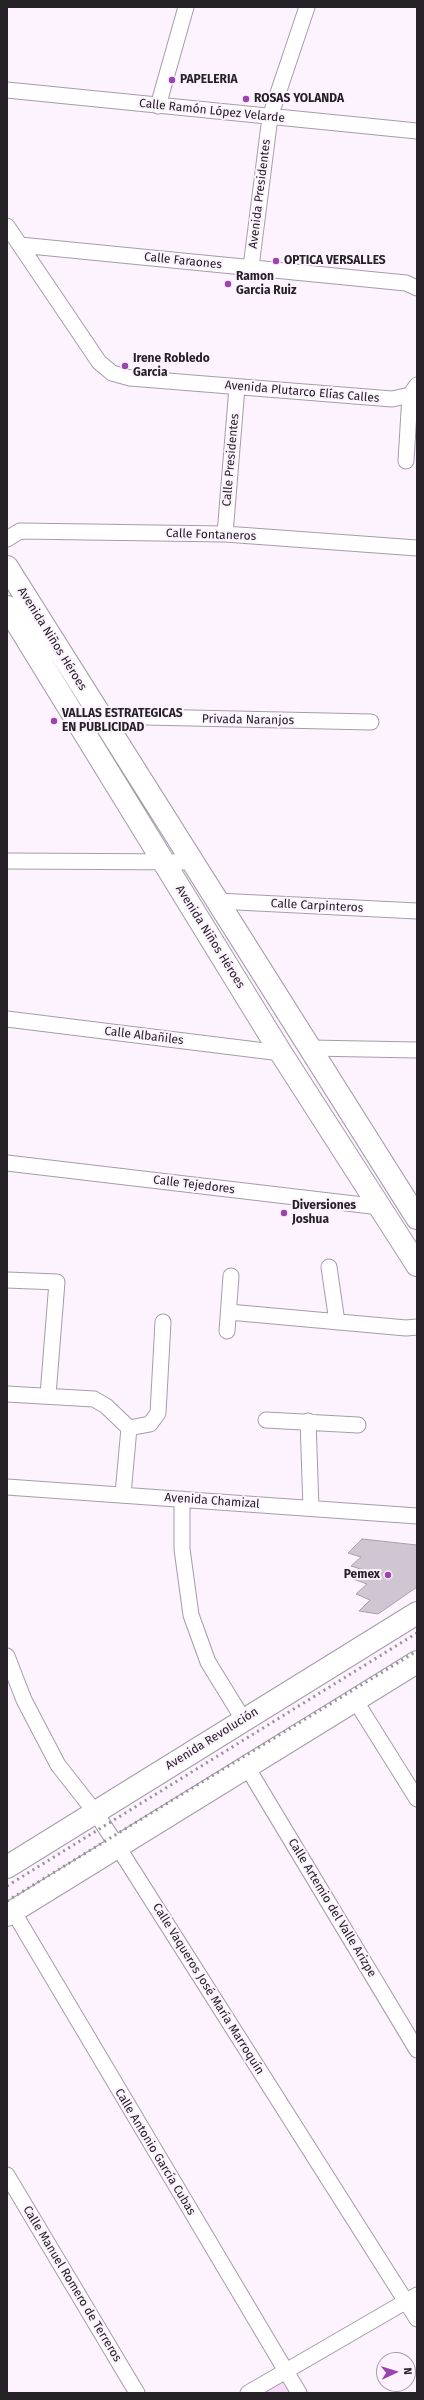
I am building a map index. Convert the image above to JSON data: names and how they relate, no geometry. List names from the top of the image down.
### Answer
{
  "streets": {
    "main road": ["Avenida Niños Héroes", "Avenida Revolución"],
    "street": [
      "Calle Ramón López Velarde",
      "Avenida Presidentes",
      "Calle Faraones",
      "Avenida Plutarco Elías Calles",
      "Calle Presidentes",
      "Calle Fontaneros",
      "Privada Naranjos",
      "Calle Carpinteros",
      "Calle Albañiles",
      "Calle Tejedores",
      "Avenida Chamizal",
      "Calle Artemio del Valle Arizpe",
      "Calle Vaqueros José María Marroquín",
      "Calle Antonio García Cubas",
      "Calle Manuel Romero de Terreros"
    ]
  },
  "crossings": [
    ["Calle Ramón López Velarde", "Avenida Presidentes"],
    ["Avenida Presidentes", "Calle Faraones"],
    ["Calle Faraones", "Avenida Plutarco Elías Calles"],
    ["Avenida Plutarco Elías Calles", "Calle Presidentes"],
    ["Calle Presidentes", "Calle Fontaneros"],
    ["Avenida Niños Héroes", "Privada Naranjos"],
    ["Avenida Niños Héroes", "Calle Carpinteros"],
    ["Avenida Niños Héroes", "Calle Albañiles"],
    ["Avenida Niños Héroes", "Calle Tejedores"],
    ["Avenida Revolución", "Calle Vaqueros José María Marroquín"]
  ],
  "places": [
    "PAPELERIA",
    "ROSAS YOLANDA",
    "OPTICA VERSALLES",
    "Ramon Garcia Ruiz",
    "Irene Robledo Garcia",
    "VALLAS ESTRATEGICAS EN PUBLICIDAD",
    "Diversiones Joshua",
    "Pemex"
  ],
  "north": "right"
}
